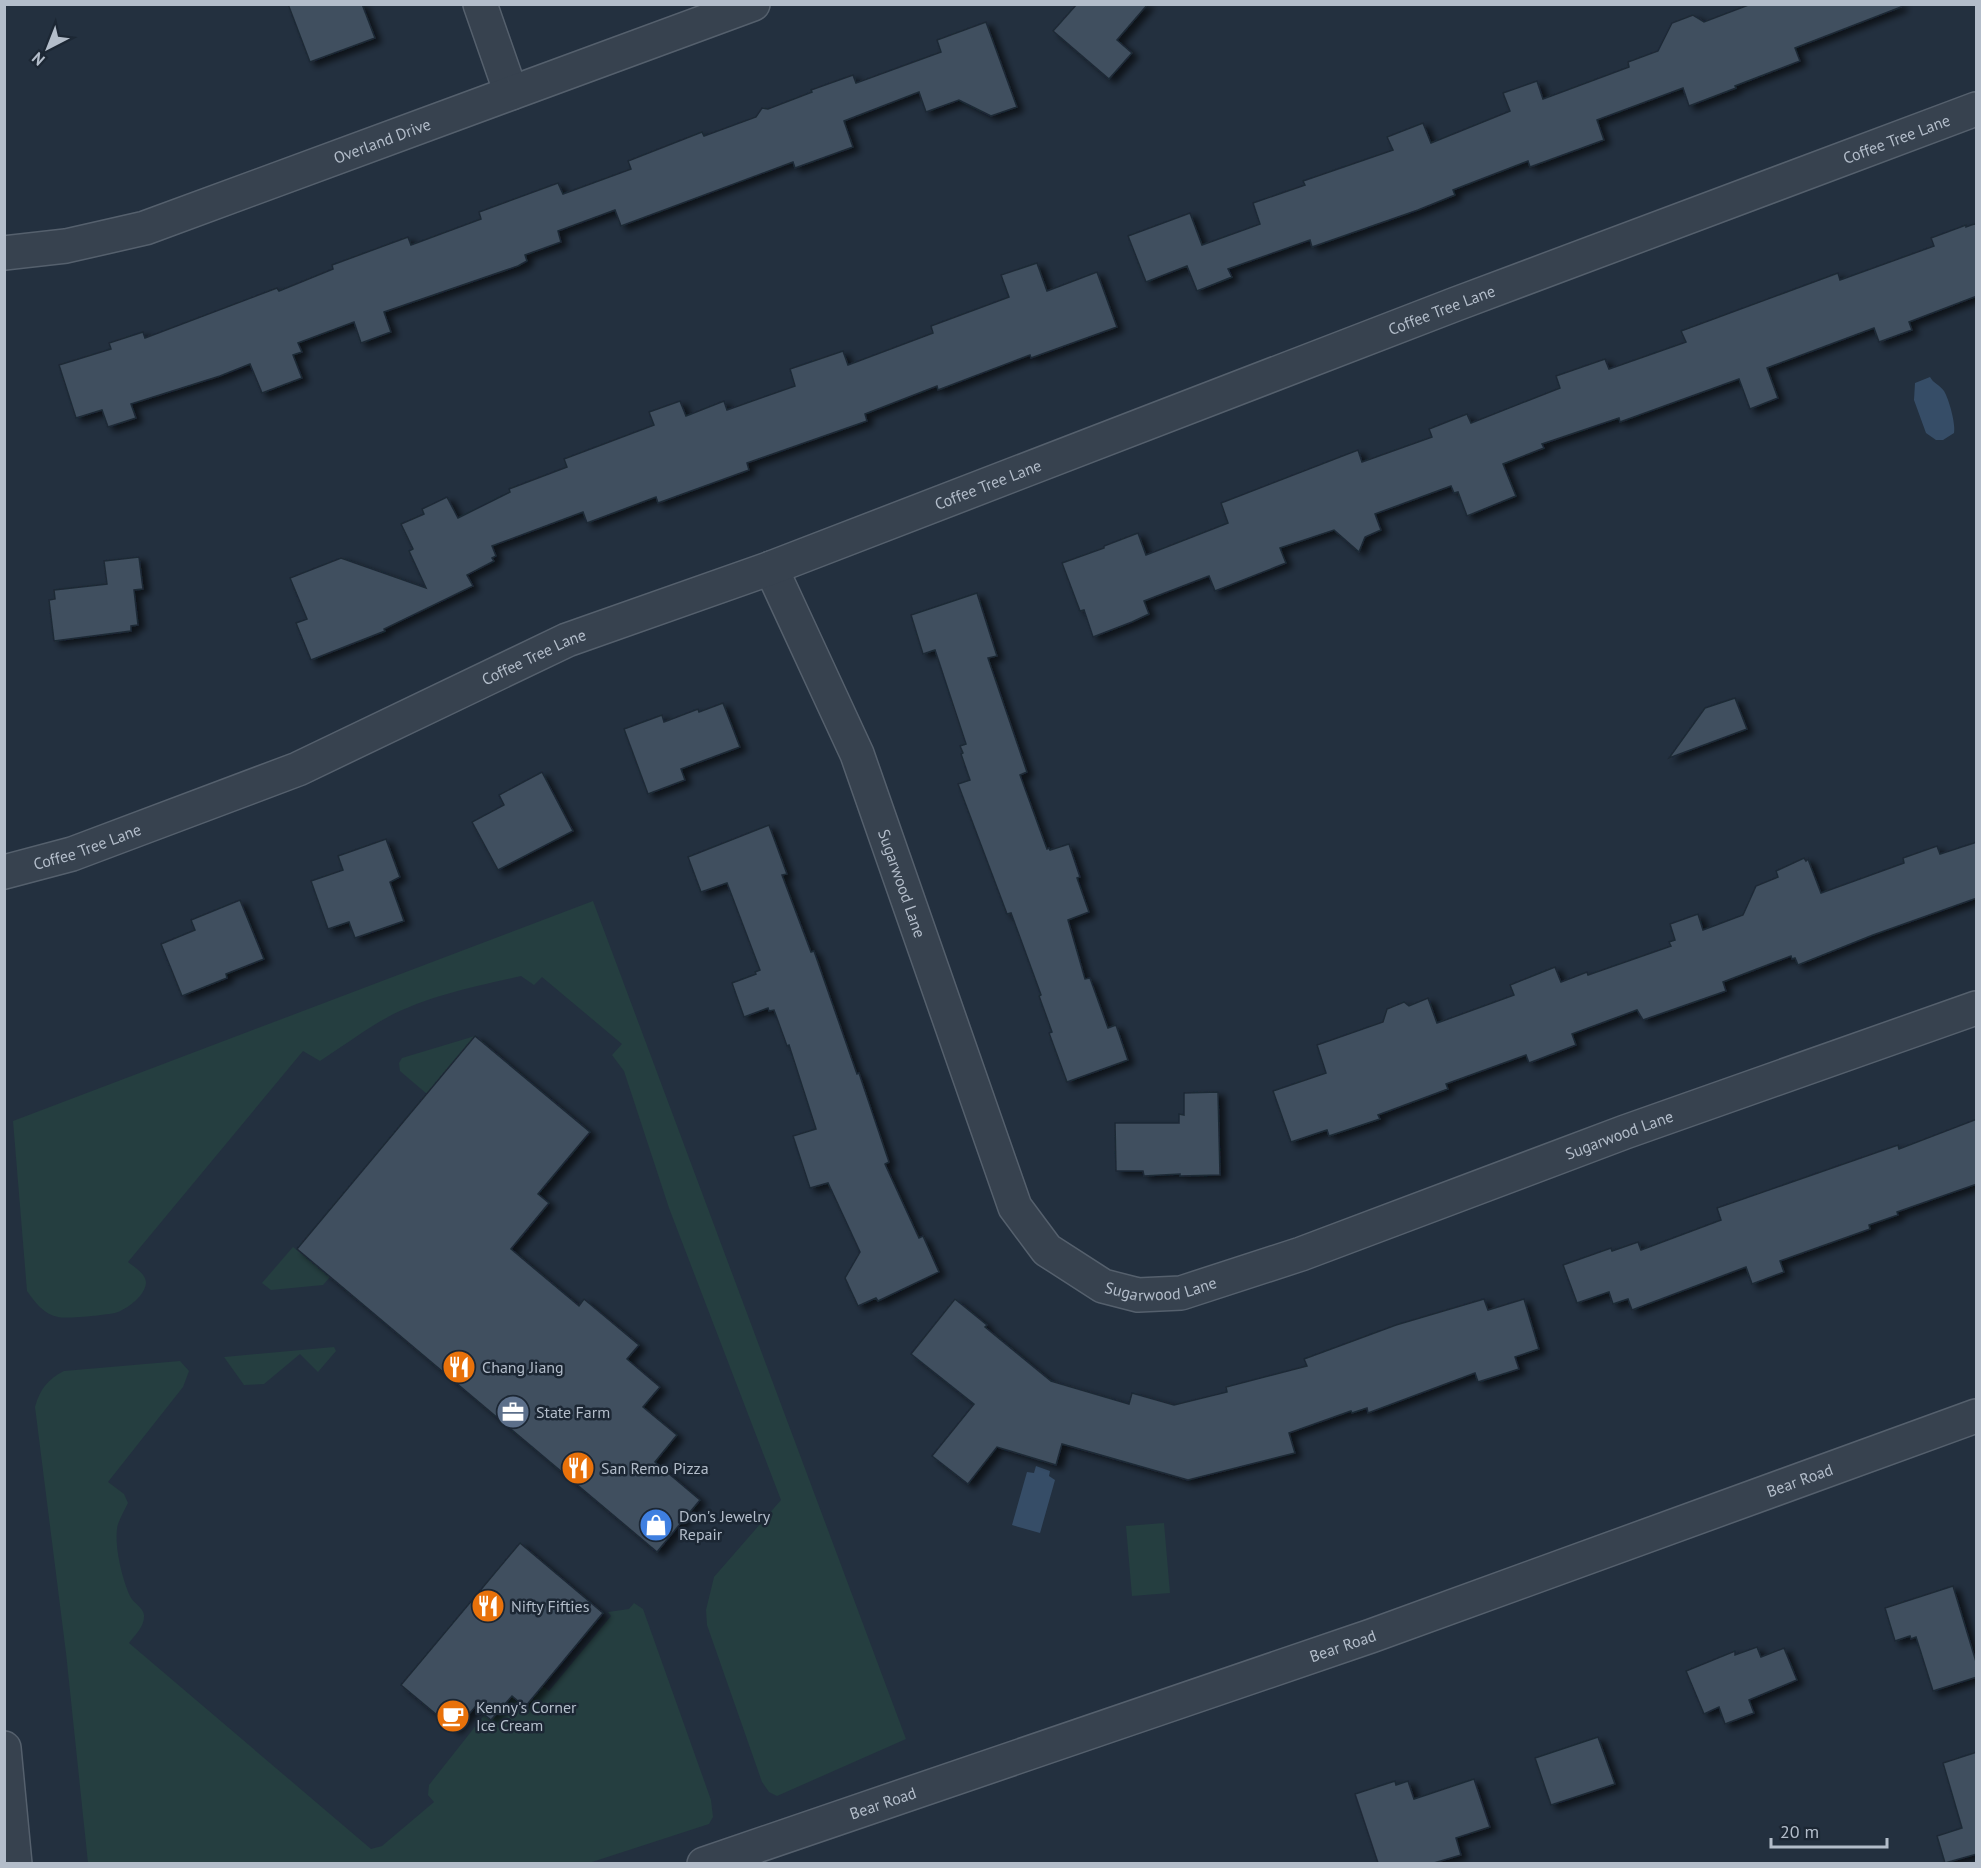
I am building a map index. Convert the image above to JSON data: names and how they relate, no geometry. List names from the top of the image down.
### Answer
{
  "streets": {
    "street": [
      "Overland Drive",
      "Coffee Tree Lane",
      "Sugarwood Lane",
      "Bear Road"
    ]
  },
  "crossings": [
    ["Coffee Tree Lane", "Sugarwood Lane"]
  ],
  "places": {
    "restaurant": ["Chang Jiang", "San Remo Pizza", "Nifty Fifties"],
    "office": ["State Farm"],
    "shop": ["Don's Jewelry Repair"],
    "cafe": ["Kenny's Corner Ice Cream"]
  },
  "scale_bar": "20 m",
  "north": "bottom left"
}
